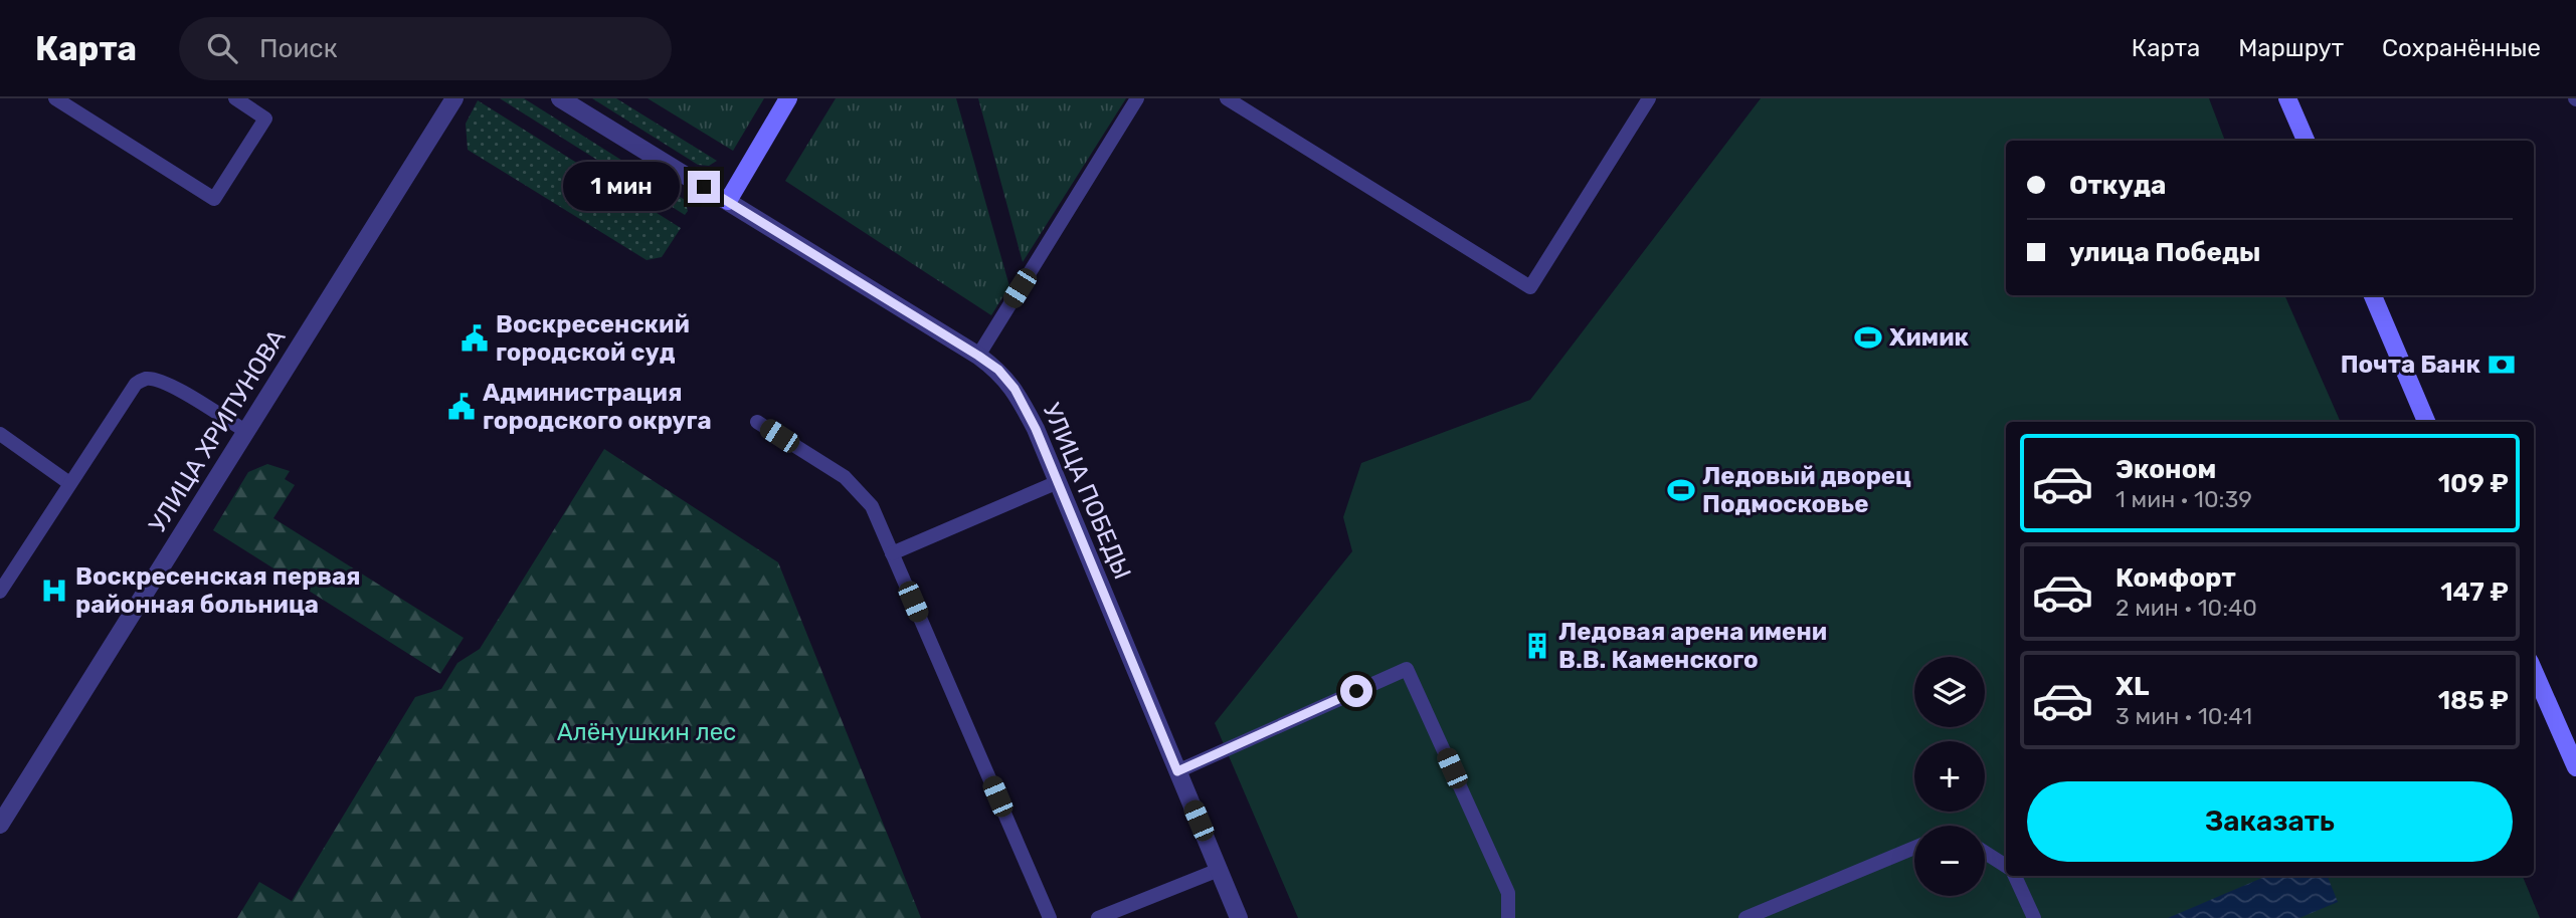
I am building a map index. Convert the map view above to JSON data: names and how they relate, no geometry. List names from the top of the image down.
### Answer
{
  "streets": {
    "street": ["УЛИЦА ХРИПУНОВА", "УЛИЦА ПОБЕДЫ"]
  },
  "parks": ["Алёнушкин лес"],
  "places": {
    "sports": ["Химик", "Ледовый дворец Подмосковье"],
    "public building": ["Воскресенский городской суд", "Администрация городского округа"],
    "bank": ["Почта Банк"],
    "hospital": ["Воскресенская первая районная больница"],
    "building": ["Ледовая арена имени В.В. Каменского"]
  },
  "page": {
    "header": "Карта",
    "search": "Поиск",
    "nav": ["Карта", "Маршрут", "Сохранённые"],
    "banner": ["Откуда", "улица Победы"],
    "bubble": "1 мин",
    "list": [
      {
        "name": "Эконом",
        "note": "1 мин · 10:39",
        "value": "109 ₽"
      },
      {
        "name": "Комфорт",
        "note": "2 мин · 10:40",
        "value": "147 ₽"
      },
      {
        "name": "XL",
        "note": "3 мин · 10:41",
        "value": "185 ₽"
      }
    ],
    "map_buttons": ["+", "−"],
    "buttons": "Заказать"
  }
}
